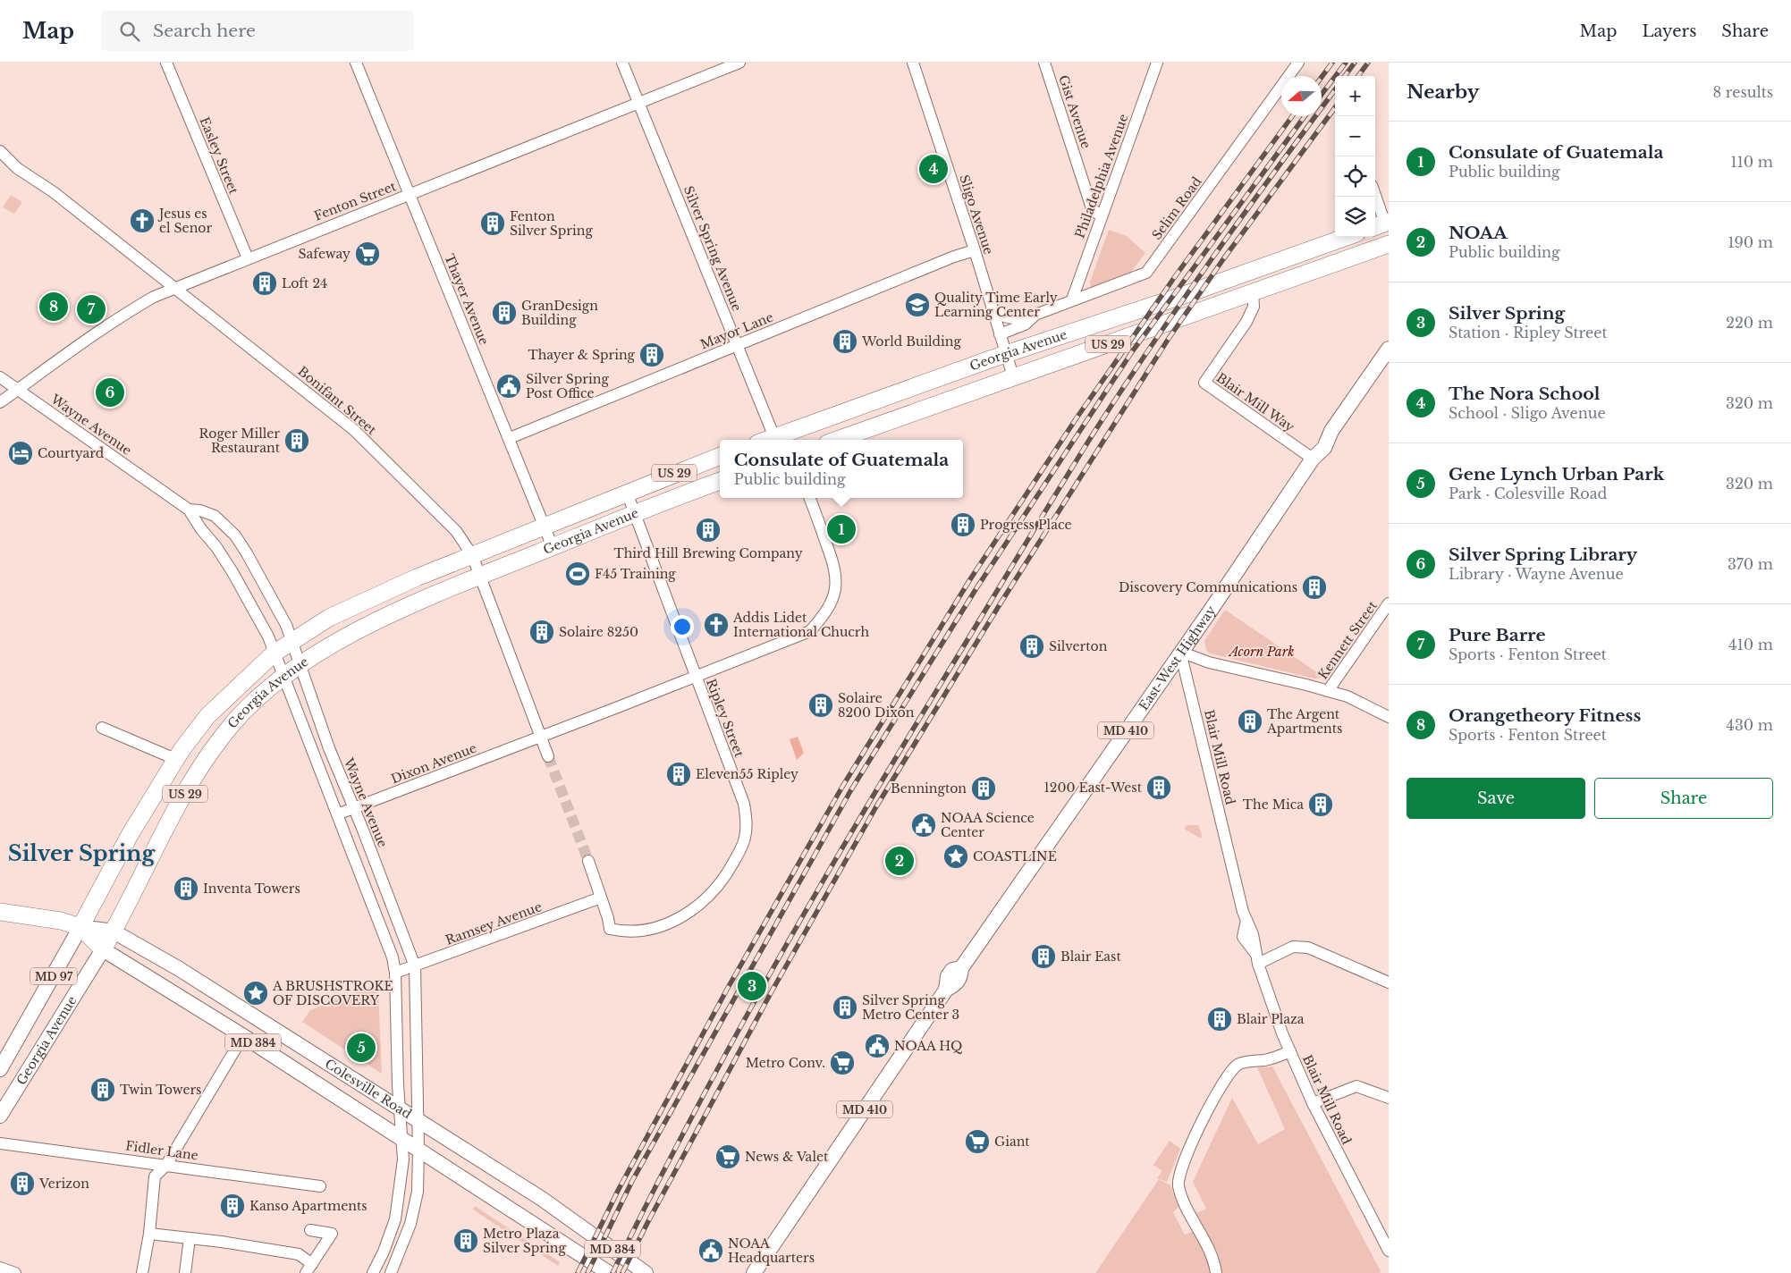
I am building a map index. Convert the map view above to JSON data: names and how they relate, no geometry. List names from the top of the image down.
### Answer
{
  "streets": {
    "highway": ["US 29", "Georgia Avenue", "Colesville Road"],
    "main road": [
      "East-West Highway",
      "MD 410",
      "MD 97",
      "MD 384"
    ],
    "street": [
      "Gist Avenue",
      "Easley Street",
      "Philadelphia Avenue",
      "Fenton Street",
      "Selim Road",
      "Sligo Avenue",
      "Silver Spring Avenue",
      "Thayer Avenue",
      "Mayor Lane",
      "Bonifant Street",
      "Blair Mill Way",
      "Wayne Avenue",
      "Kennett Street",
      "Ripley Street",
      "Blair Mill Road",
      "Dixon Avenue",
      "Ramsey Avenue",
      "Fidler Lane"
    ]
  },
  "crossings": [
    ["Gist Avenue", "Philadelphia Avenue"],
    ["Easley Street", "Fenton Street"],
    ["Philadelphia Avenue", "Selim Road"],
    ["Fenton Street", "Silver Spring Avenue"],
    ["Fenton Street", "Thayer Avenue"],
    ["Fenton Street", "Bonifant Street"],
    ["Fenton Street", "Wayne Avenue"],
    ["Selim Road", "Sligo Avenue"],
    ["Sligo Avenue", "Mayor Lane"],
    ["Sligo Avenue", "Georgia Avenue"],
    ["Silver Spring Avenue", "Mayor Lane"],
    ["Silver Spring Avenue", "Georgia Avenue"],
    ["Thayer Avenue", "Mayor Lane"],
    ["Thayer Avenue", "Georgia Avenue"],
    ["Georgia Avenue", "Bonifant Street"],
    ["Georgia Avenue", "Blair Mill Way"],
    ["Georgia Avenue", "Wayne Avenue"],
    ["Georgia Avenue", "Ripley Street"],
    ["Georgia Avenue", "Colesville Road"],
    ["Bonifant Street", "Dixon Avenue"],
    ["Blair Mill Way", "East-West Highway"],
    ["Wayne Avenue", "Dixon Avenue"],
    ["Wayne Avenue", "Ramsey Avenue"],
    ["Wayne Avenue", "Colesville Road"],
    ["East-West Highway", "Blair Mill Road"],
    ["Ripley Street", "Dixon Avenue"],
    ["Ripley Street", "Ramsey Avenue"]
  ],
  "districts": ["Silver Spring"],
  "parks": ["Acorn Park"],
  "places": {
    "church": ["Jesus es el Senor", "Addis Lidet International Chucrh"],
    "building": [
      "Fenton Silver Spring",
      "Loft 24",
      "GranDesign Building",
      "World Building",
      "Thayer & Spring",
      "Roger Miller Restaurant",
      "Progress Place",
      "Third Hill Brewing Company",
      "Discovery Communications",
      "Solaire 8250",
      "Silverton",
      "Solaire 8200 Dixon",
      "The Argent Apartments",
      "Eleven55 Ripley",
      "1200 East-West",
      "Bennington",
      "The Mica",
      "Inventa Towers",
      "Blair East",
      "Silver Spring Metro Center 3",
      "Blair Plaza",
      "Twin Towers",
      "Verizon",
      "Kanso Apartments",
      "Metro Plaza Silver Spring"
    ],
    "supermarket": [
      "Safeway",
      "Metro Conv.",
      "Giant",
      "News & Valet"
    ],
    "school or university": ["Quality Time Early Learning Center"],
    "public building": [
      "Silver Spring Post Office",
      "NOAA Science Center",
      "NOAA HQ",
      "NOAA Headquarters"
    ],
    "hotel": ["Courtyard"],
    "sports": ["F45 Training"],
    "place": ["COASTLINE", "A BRUSHSTROKE OF DISCOVERY"]
  },
  "north": "left",
  "page": {
    "header": "Map",
    "search": "Search here",
    "nav": ["Map", "Layers", "Share"],
    "heading": ["Nearby", "8 results"],
    "map_buttons": ["+", "−"],
    "list": [
      {
        "mark": "1",
        "name": "Consulate of Guatemala",
        "note": "Public building",
        "value": "110 m"
      },
      {
        "mark": "2",
        "name": "NOAA",
        "note": "Public building",
        "value": "190 m"
      },
      {
        "mark": "3",
        "name": "Silver Spring",
        "note": "Station · Ripley Street",
        "value": "220 m"
      },
      {
        "mark": "4",
        "name": "The Nora School",
        "note": "School · Sligo Avenue",
        "value": "320 m"
      },
      {
        "mark": "5",
        "name": "Gene Lynch Urban Park",
        "note": "Park · Colesville Road",
        "value": "320 m"
      },
      {
        "mark": "6",
        "name": "Silver Spring Library",
        "note": "Library · Wayne Avenue",
        "value": "370 m"
      },
      {
        "mark": "7",
        "name": "Pure Barre",
        "note": "Sports · Fenton Street",
        "value": "410 m"
      },
      {
        "mark": "8",
        "name": "Orangetheory Fitness",
        "note": "Sports · Fenton Street",
        "value": "430 m"
      }
    ],
    "pins": [
      "4",
      "8",
      "7",
      "6",
      "1",
      "2",
      "3",
      "5"
    ],
    "popup": ["Consulate of Guatemala", "Public building"],
    "buttons": ["Save", "Share"]
  }
}
